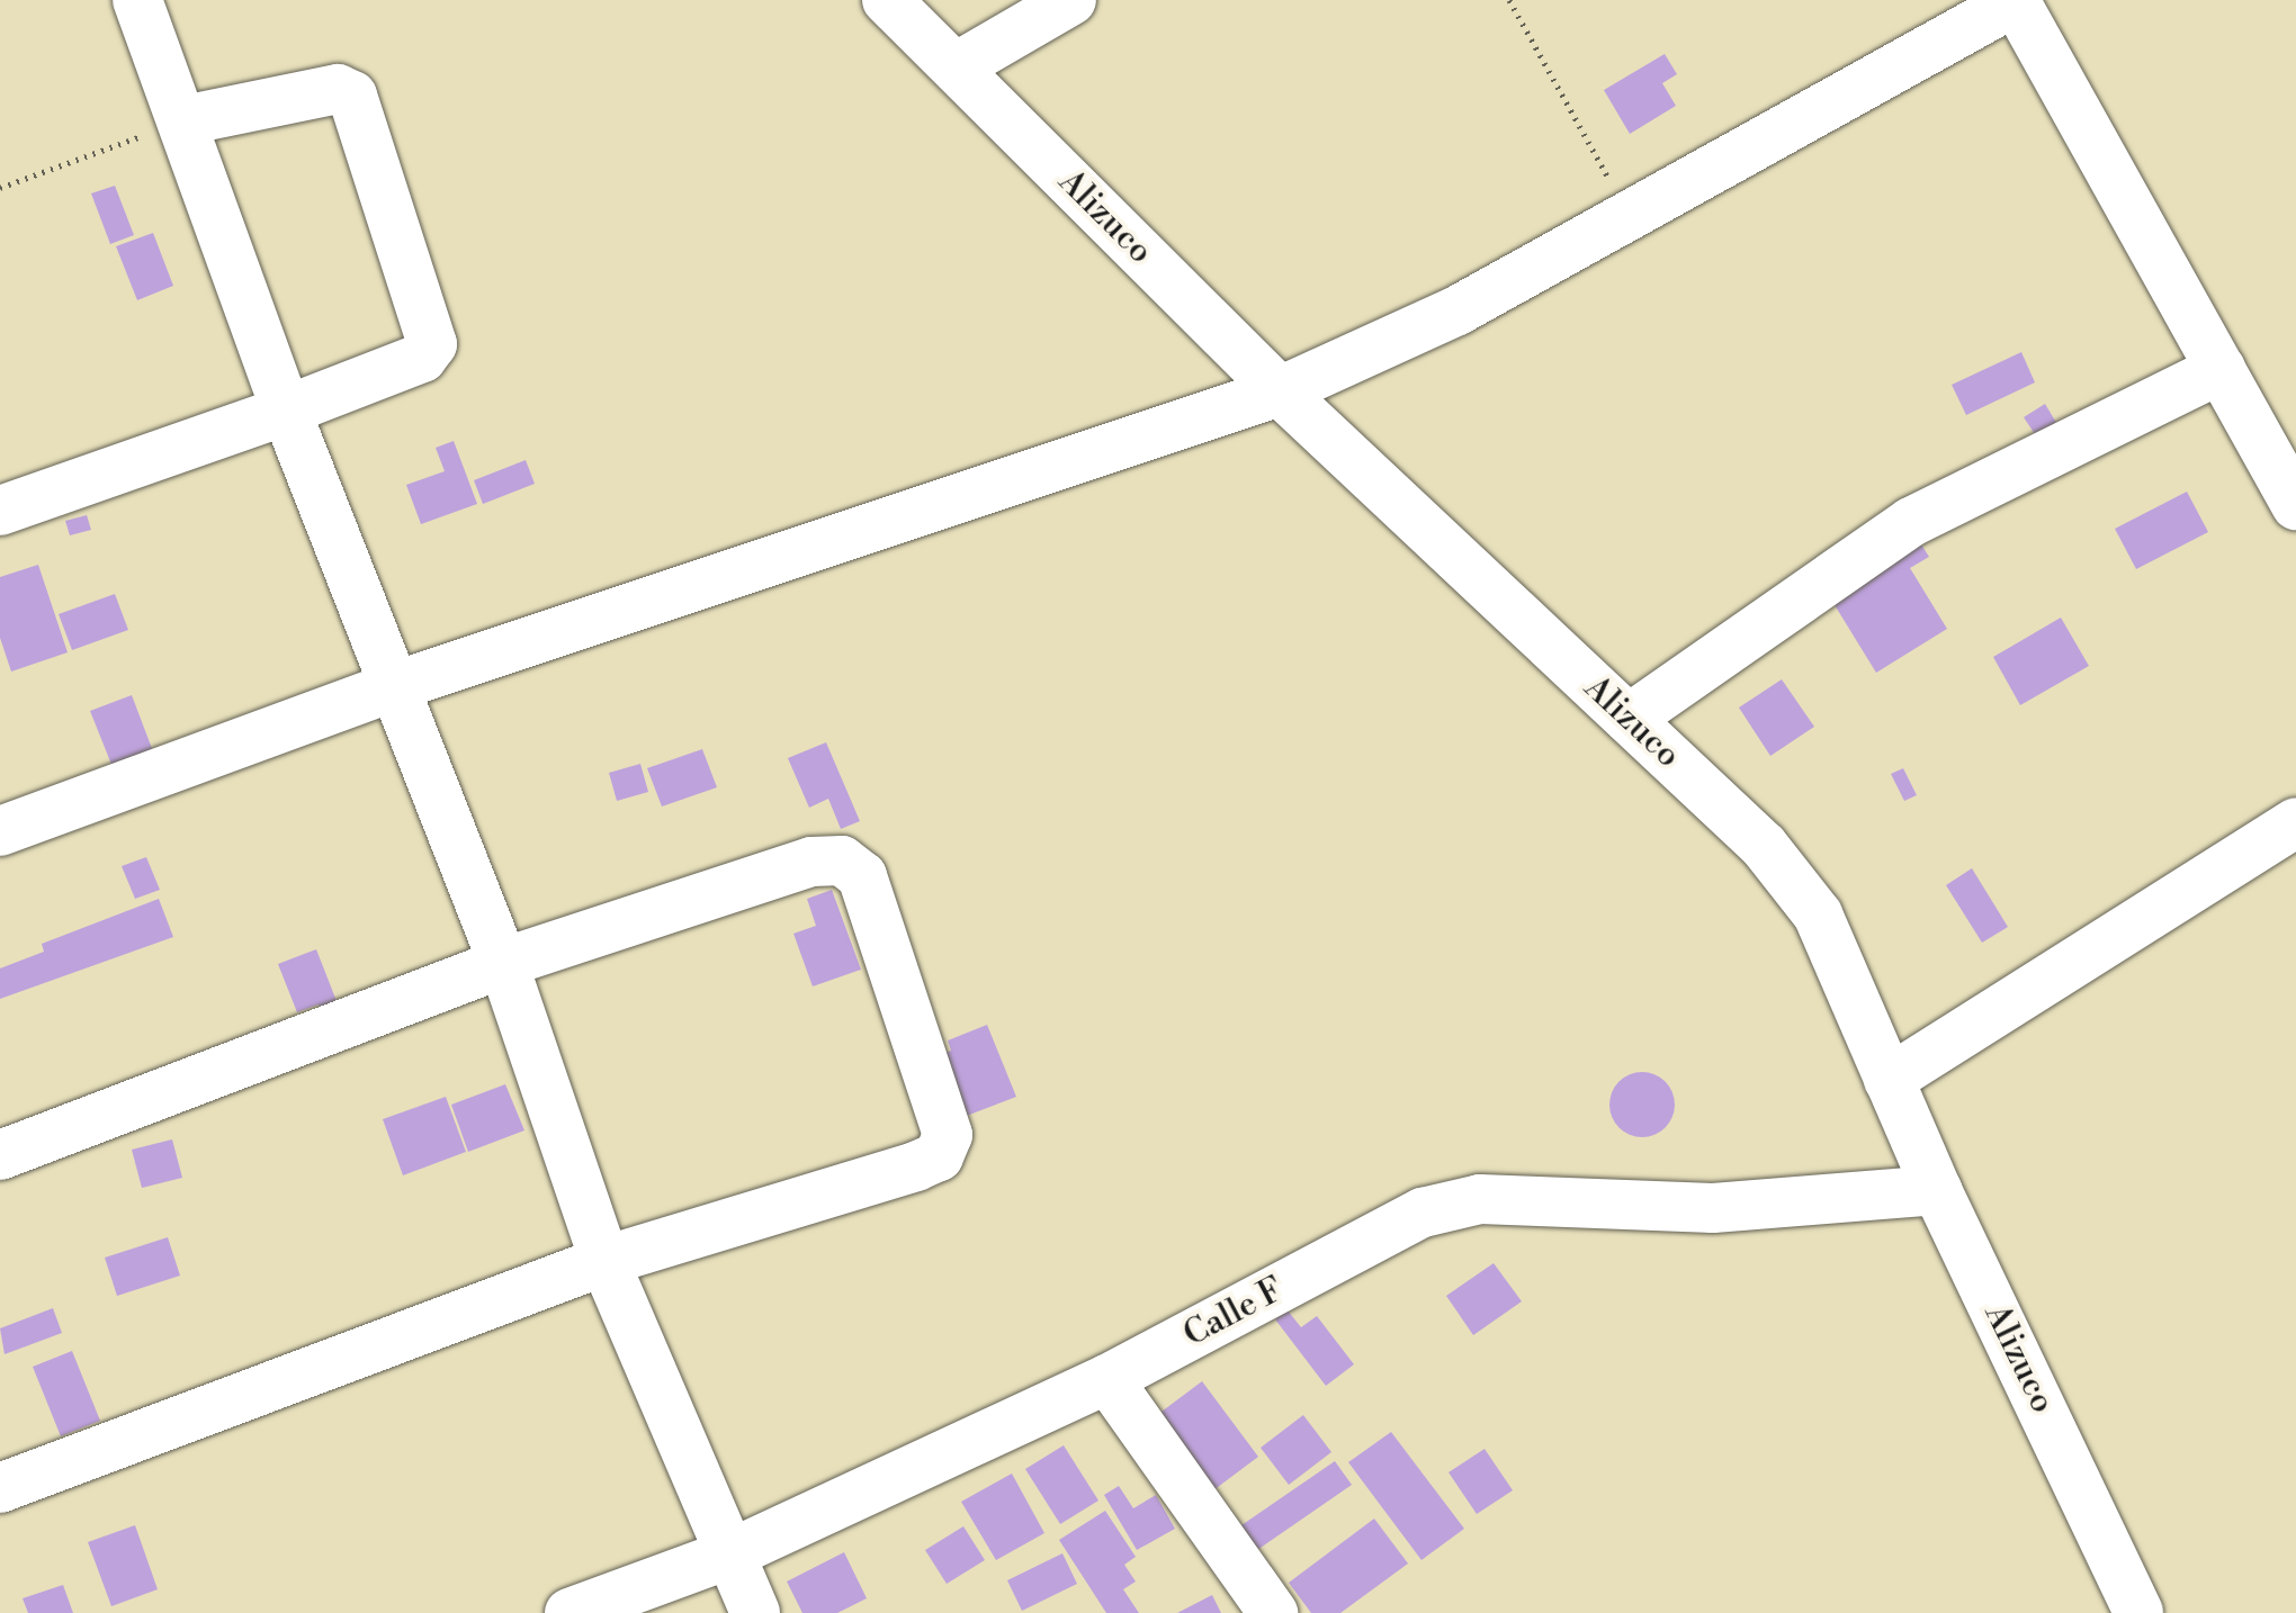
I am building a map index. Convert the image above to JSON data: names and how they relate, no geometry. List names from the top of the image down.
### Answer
{
  "streets": {
    "street": ["Alizuco", "Calle F"]
  },
  "crossings": [
    ["Alizuco", "Calle F"]
  ]
}
